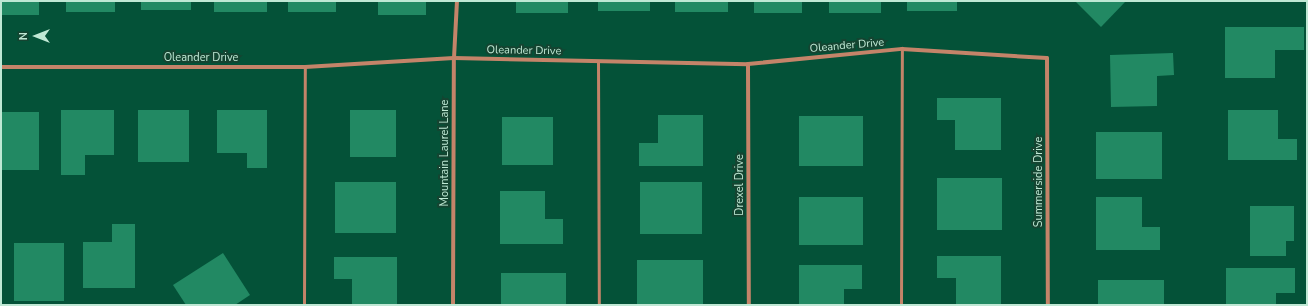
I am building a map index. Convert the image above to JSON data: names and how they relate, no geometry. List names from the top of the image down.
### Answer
{
  "streets": {
    "street": [
      "Oleander Drive",
      "Mountain Laurel Lane",
      "Summerside Drive",
      "Drexel Drive"
    ]
  },
  "crossings": [
    ["Oleander Drive", "Mountain Laurel Lane"],
    ["Oleander Drive", "Summerside Drive"],
    ["Oleander Drive", "Drexel Drive"]
  ],
  "north": "left"
}
